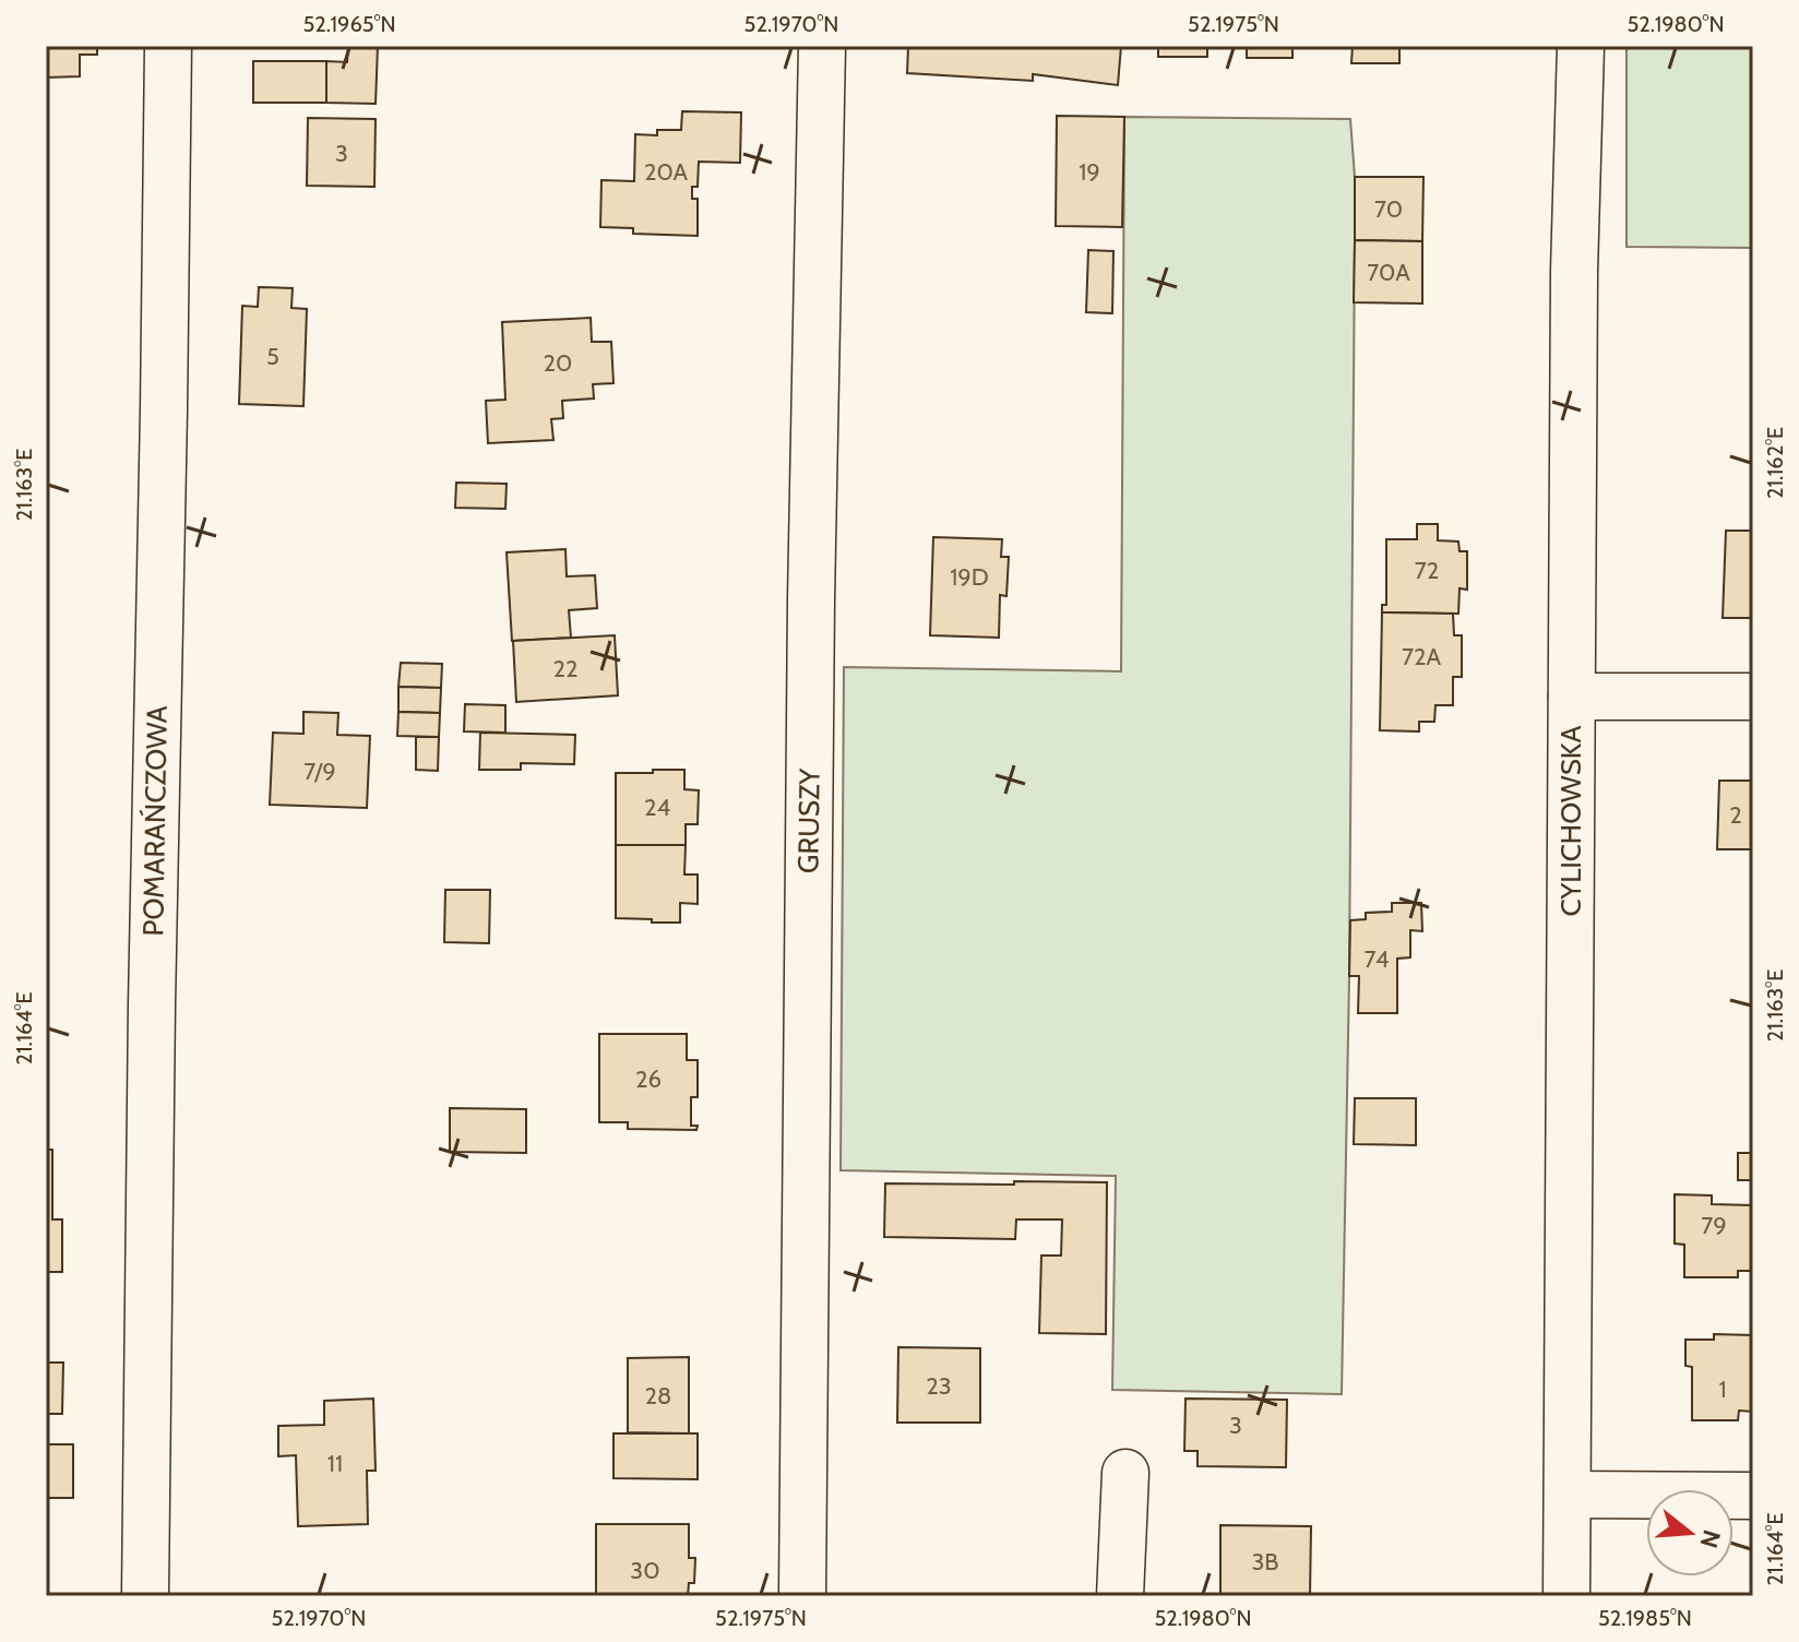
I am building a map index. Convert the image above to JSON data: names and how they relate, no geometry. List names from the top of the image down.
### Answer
{
  "streets": {
    "street": ["POMARAŃCZOWA", "GRUSZY", "CYLICHOWSKA"]
  },
  "house_numbers": [
    "3",
    "20A",
    "19",
    "70",
    "70A",
    "5",
    "20",
    "72",
    "19D",
    "72A",
    "22",
    "7/9",
    "24",
    "2",
    "74",
    "26",
    "79",
    "23",
    "1",
    "28",
    "3",
    "11",
    "3B",
    "30"
  ],
  "north": "right",
  "coordinates": [
    "52.1965°N",
    "52.1970°N",
    "52.1975°N",
    "52.1980°N",
    "21.162°E",
    "21.163°E",
    "21.164°E",
    "52.1985°N"
  ]
}
